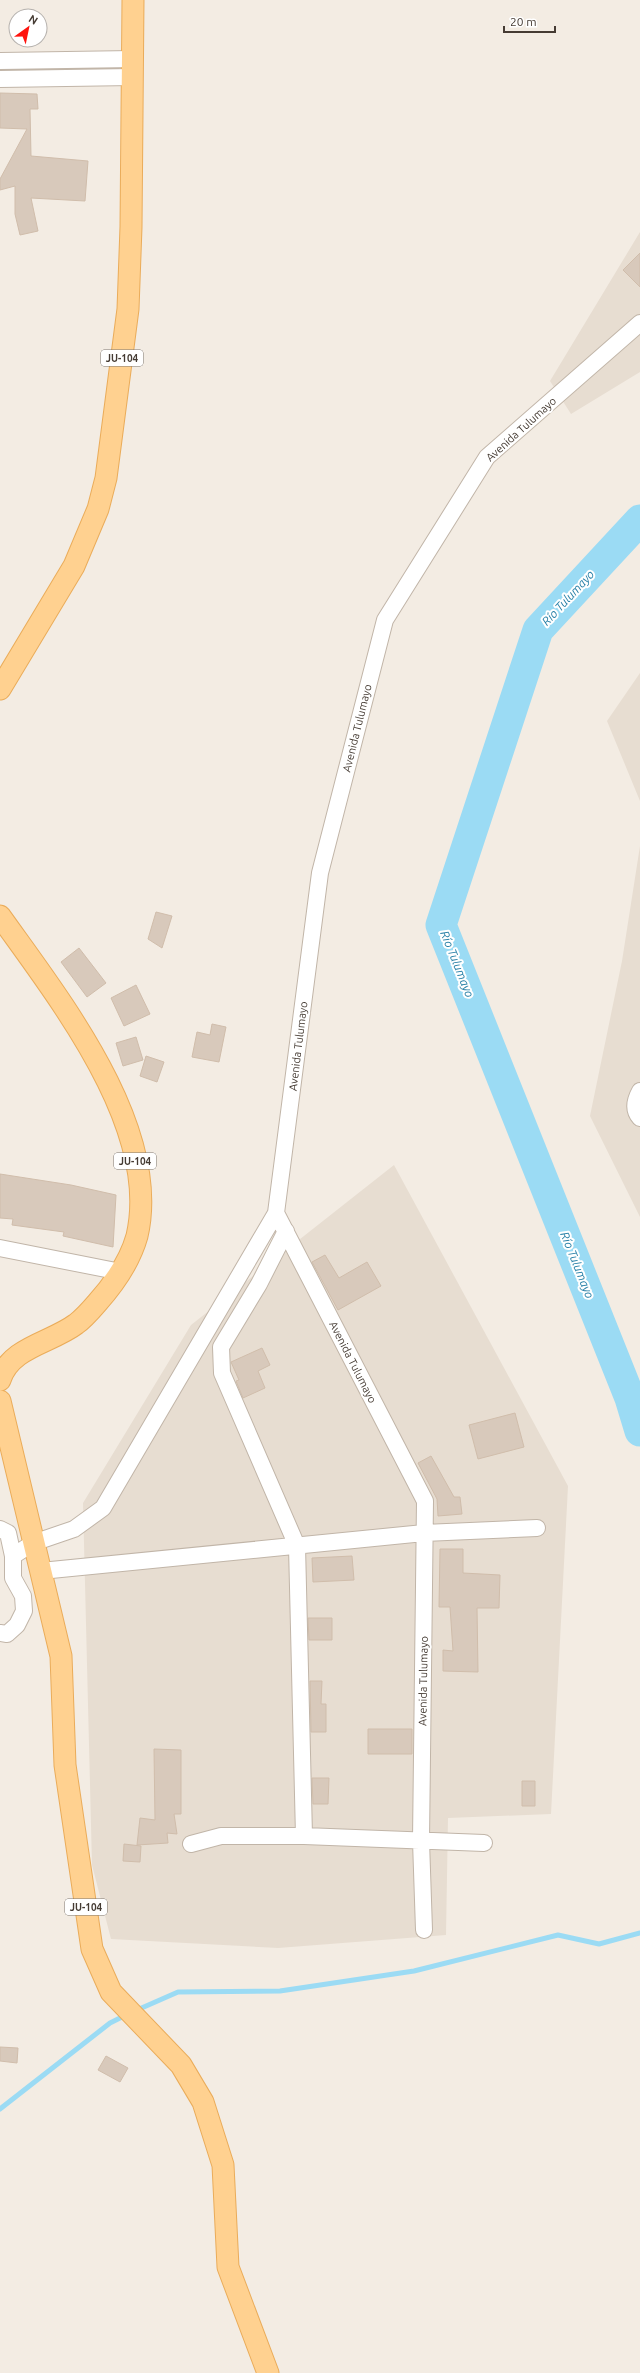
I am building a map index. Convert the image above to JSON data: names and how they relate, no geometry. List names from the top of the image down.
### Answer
{
  "streets": {
    "main road": ["JU-104"],
    "street": ["Avenida Tulumayo"]
  },
  "water": ["Río Tulumayo"],
  "scale_bar": "20 m",
  "north": "top right"
}
